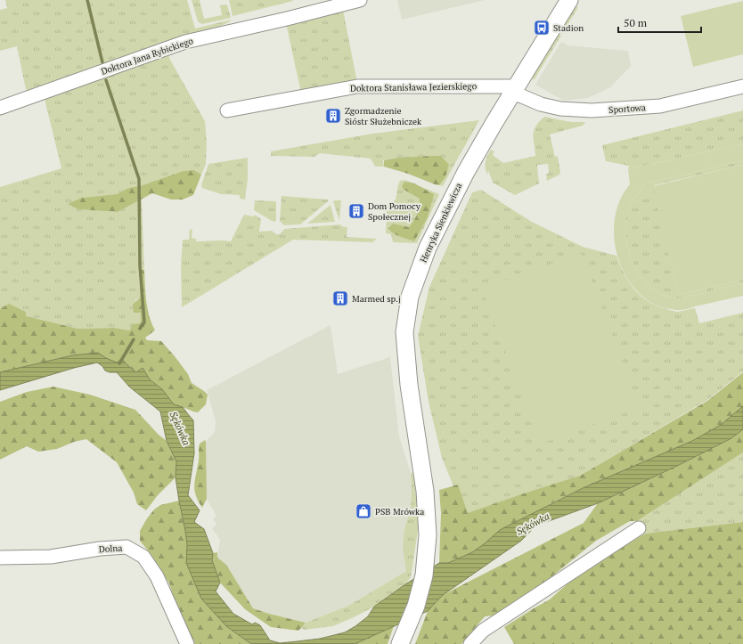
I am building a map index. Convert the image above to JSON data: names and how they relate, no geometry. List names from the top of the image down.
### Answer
{
  "streets": {
    "main road": ["Henryka Sienkiewicza"],
    "street": [
      "Doktora Jana Rybickiego",
      "Doktora Stanisława Jezierskiego",
      "Sportowa",
      "Dolna"
    ]
  },
  "crossings": [
    ["Doktora Stanisława Jezierskiego", "Sportowa"],
    ["Doktora Stanisława Jezierskiego", "Henryka Sienkiewicza"],
    ["Sportowa", "Henryka Sienkiewicza"]
  ],
  "water": ["Sękówka"],
  "places": {
    "bus stop": ["Stadion"],
    "building": ["Zgormadzenie Sióstr Służebniczek", "Dom Pomocy Społecznej", "Marmed sp.j"],
    "shop": ["PSB Mrówka"]
  },
  "scale_bar": "50 m"
}
